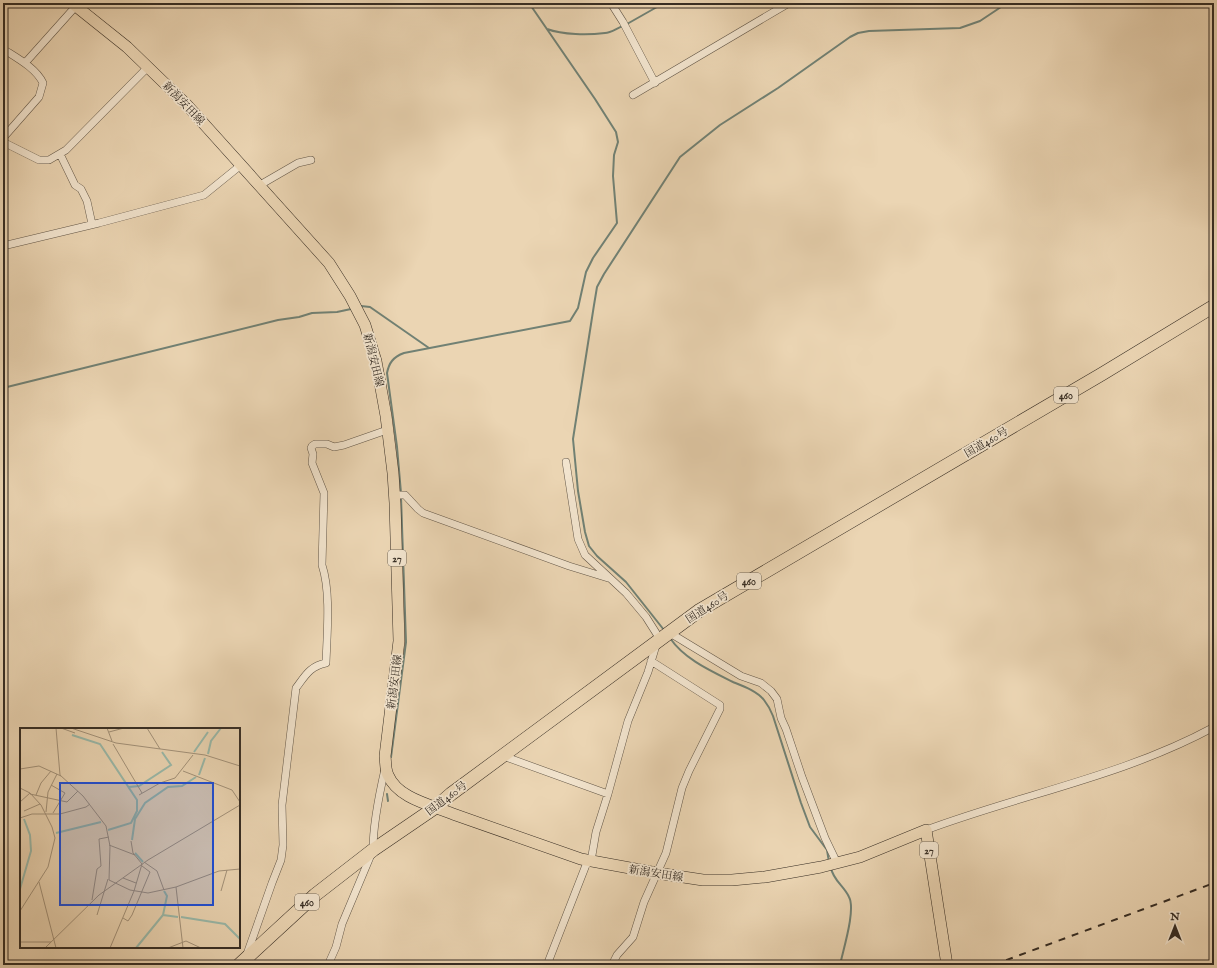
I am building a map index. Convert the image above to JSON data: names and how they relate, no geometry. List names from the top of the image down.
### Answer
{
  "streets": {
    "highway": ["460", "国道460号"],
    "main road": ["新潟安田線", "27"]
  },
  "crossings": [
    ["新潟安田線", "国道460号"],
    ["新潟安田線", "27"]
  ],
  "north": "top"
}
